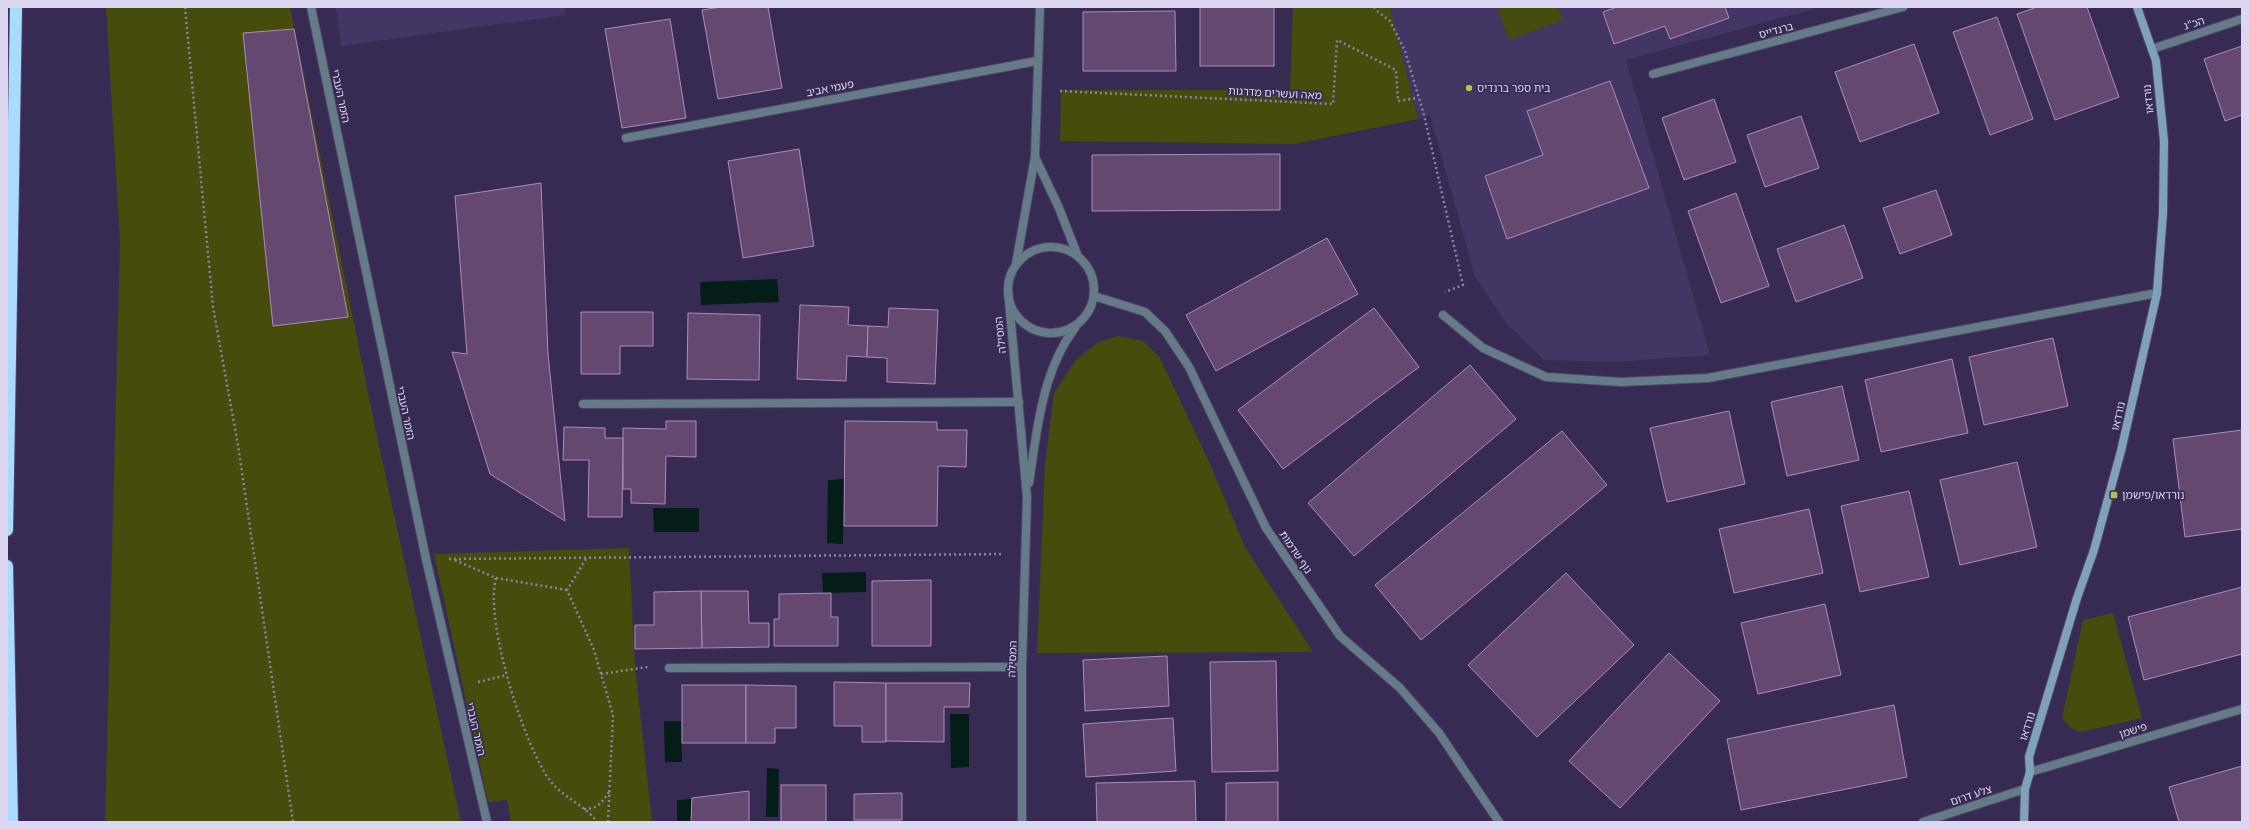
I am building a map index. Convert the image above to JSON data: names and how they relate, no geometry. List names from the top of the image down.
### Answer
{
  "streets": {
    "street": [
      "הכ\"ג",
      "ברנדייס",
      "פעמי אביב",
      "הזמר העברי",
      "נורדאו",
      "המסילה",
      "נוף שדמות",
      "פישמן",
      "צלע דרום"
    ],
    "path": ["מאה ועשרים מדרגות"]
  },
  "crossings": [
    ["הכ\"ג", "נורדאו"],
    ["נורדאו", "פישמן"],
    ["נורדאו", "צלע דרום"],
    ["המסילה", "נוף שדמות"]
  ],
  "places": {
    "other": ["בית ספר ברנדיס"],
    "transit": ["נורדאו/פישמן"]
  }
}
